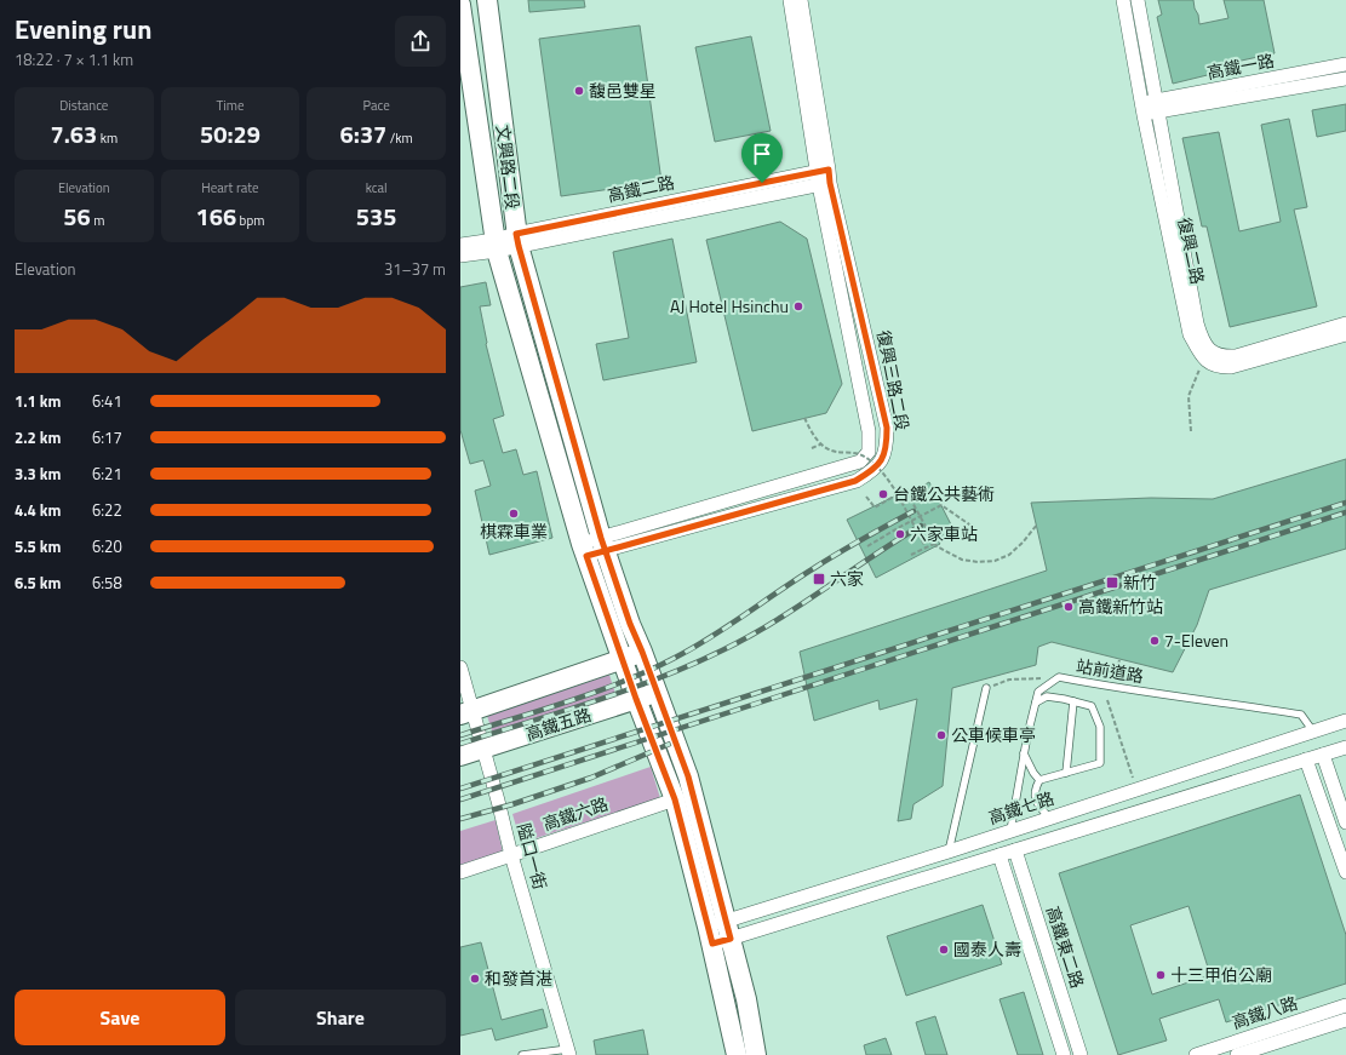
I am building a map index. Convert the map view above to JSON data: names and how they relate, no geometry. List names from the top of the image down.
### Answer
{
  "streets": {
    "street": [
      "高鐵一路",
      "文興路二段",
      "高鐵二路",
      "復興二路",
      "復興三路二段",
      "高鐵五路",
      "高鐵七路",
      "高鐵六路",
      "隘口一街",
      "高鐵東二路",
      "高鐵八路"
    ],
    "lane": ["站前道路"]
  },
  "crossings": [
    ["高鐵一路", "復興二路"],
    ["文興路二段", "高鐵二路"],
    ["文興路二段", "復興三路二段"],
    ["文興路二段", "高鐵五路"],
    ["文興路二段", "高鐵七路"],
    ["文興路二段", "高鐵六路"],
    ["高鐵二路", "復興三路二段"],
    ["站前道路", "高鐵七路"],
    ["高鐵五路", "隘口一街"],
    ["高鐵六路", "隘口一街"]
  ],
  "places": {
    "other": [
      "馥邑雙星",
      "AJ Hotel Hsinchu",
      "台鐵公共藝術",
      "棋霖車業",
      "六家車站",
      "高鐵新竹站",
      "7-Eleven",
      "公車候車亭",
      "國泰人壽",
      "十三甲伯公廟",
      "和發首湛"
    ],
    "transit": ["六家", "新竹"]
  },
  "page": {
    "heading": ["Evening run", "18:22 · 7 × 1.1 km"],
    "stats": [
      ["Distance", "7.63 km"],
      ["Time", "50:29"],
      ["Pace", "6:37 /km"],
      ["Elevation", "56 m"],
      ["Heart rate", "166 bpm"],
      ["kcal", "535"]
    ],
    "chart": ["Elevation", "31–37 m"],
    "list": [
      {
        "name": "1.1 km",
        "note": "6:41"
      },
      {
        "name": "2.2 km",
        "note": "6:17"
      },
      {
        "name": "3.3 km",
        "note": "6:21"
      },
      {
        "name": "4.4 km",
        "note": "6:22"
      },
      {
        "name": "5.5 km",
        "note": "6:20"
      },
      {
        "name": "6.5 km",
        "note": "6:58"
      }
    ],
    "buttons": ["Save", "Share"]
  }
}
